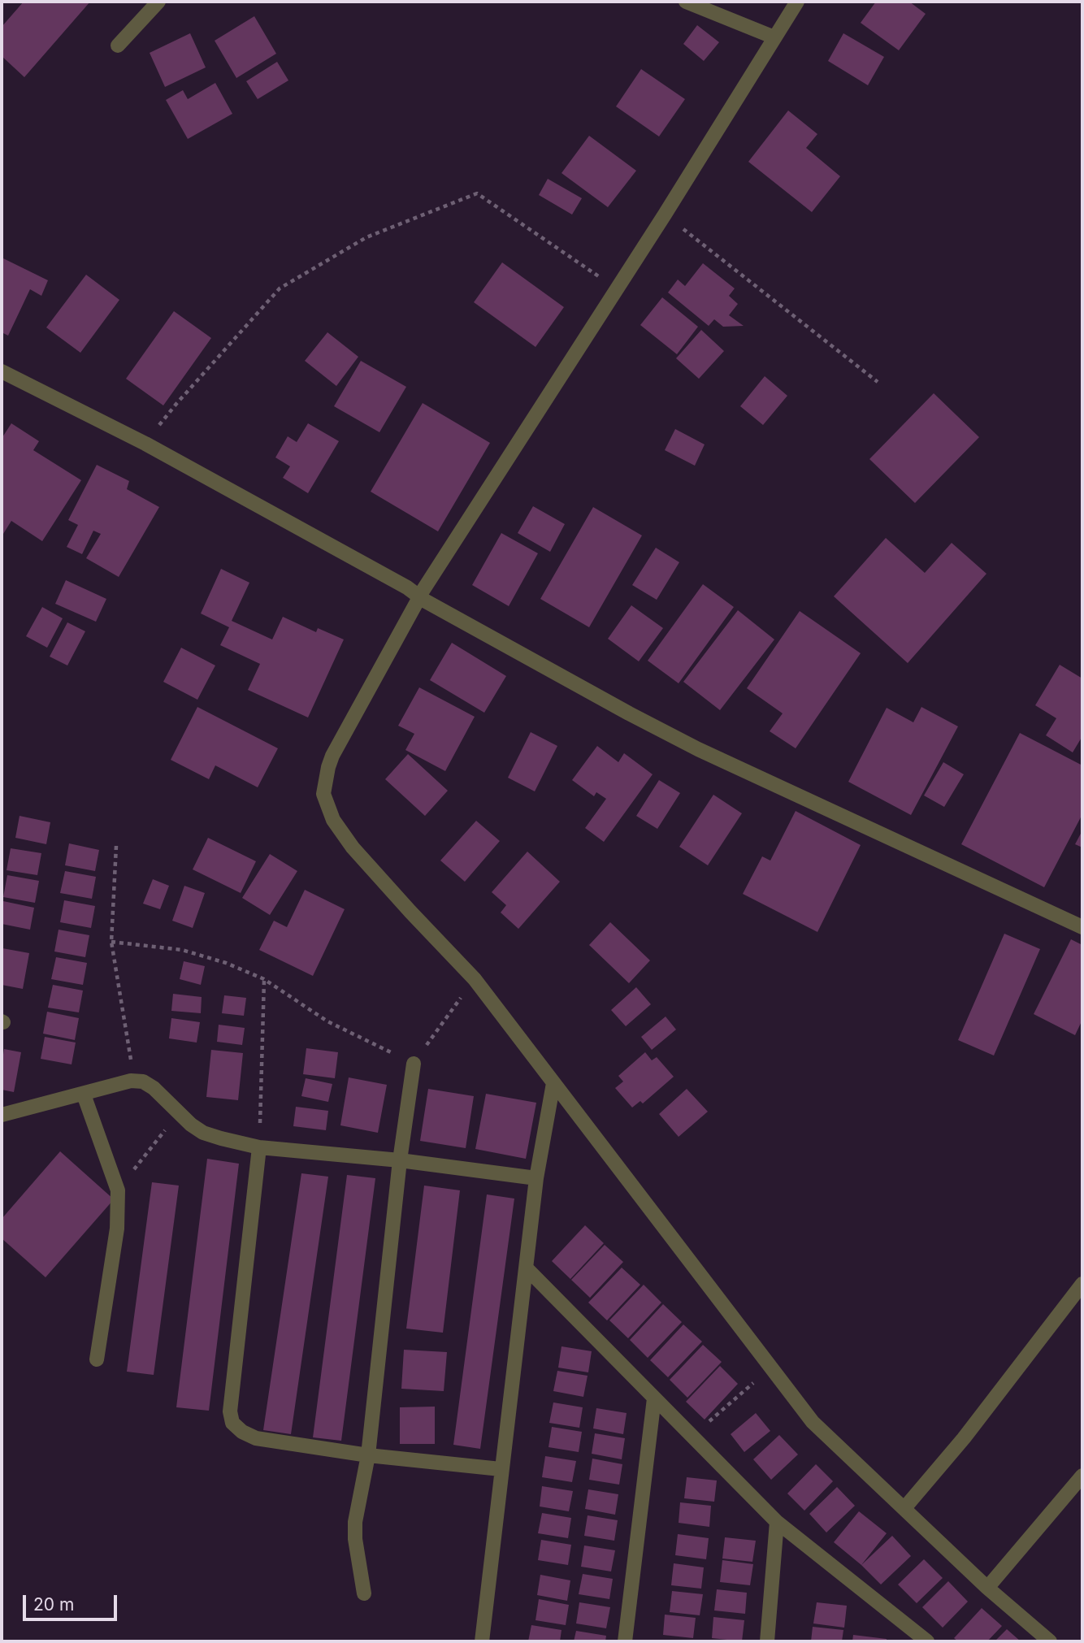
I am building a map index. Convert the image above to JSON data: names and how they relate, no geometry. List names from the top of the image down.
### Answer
{
  "scale_bar": "20 m"
}
